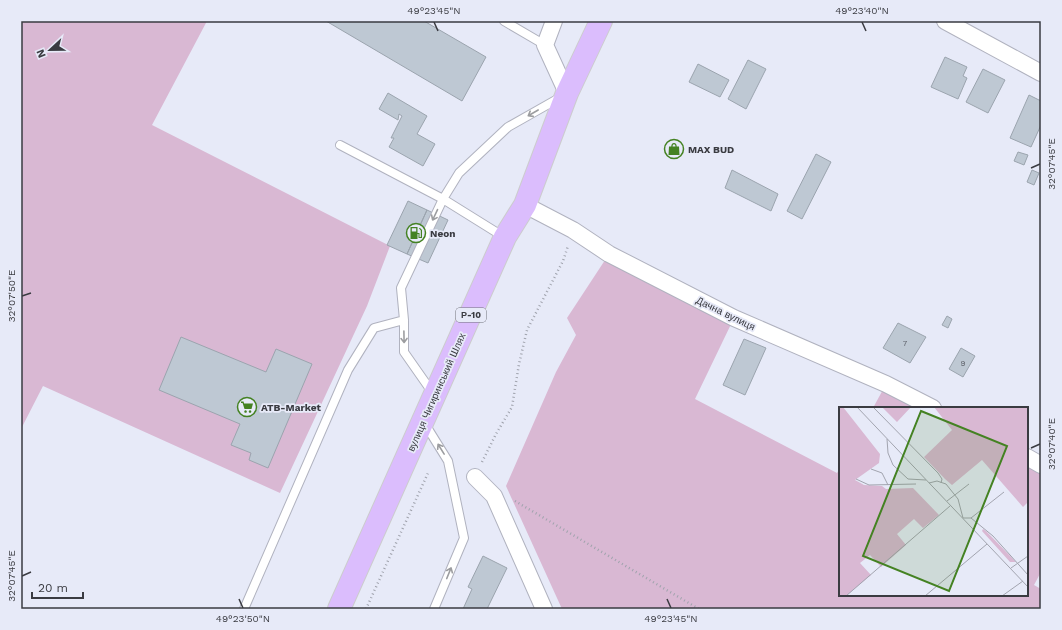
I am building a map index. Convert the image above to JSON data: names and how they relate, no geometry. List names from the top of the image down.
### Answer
{
  "streets": {
    "main road": ["Р-10", "вулиця Чигиринський Шлях"],
    "street": ["Дачна вулиця"]
  },
  "crossings": [
    ["Дачна вулиця", "вулиця Чигиринський Шлях"]
  ],
  "places": {
    "shop": ["MAX BUD"],
    "fuel station": ["Neon"],
    "supermarket": ["ATB-Market"]
  },
  "house_numbers": ["7", "9"],
  "scale_bar": "20 m",
  "north": "left",
  "coordinates": [
    "49°23'45\"N",
    "49°23'40\"N",
    "32°07'45\"E",
    "32°07'50\"E",
    "32°07'40\"E",
    "49°23'50\"N"
  ]
}
